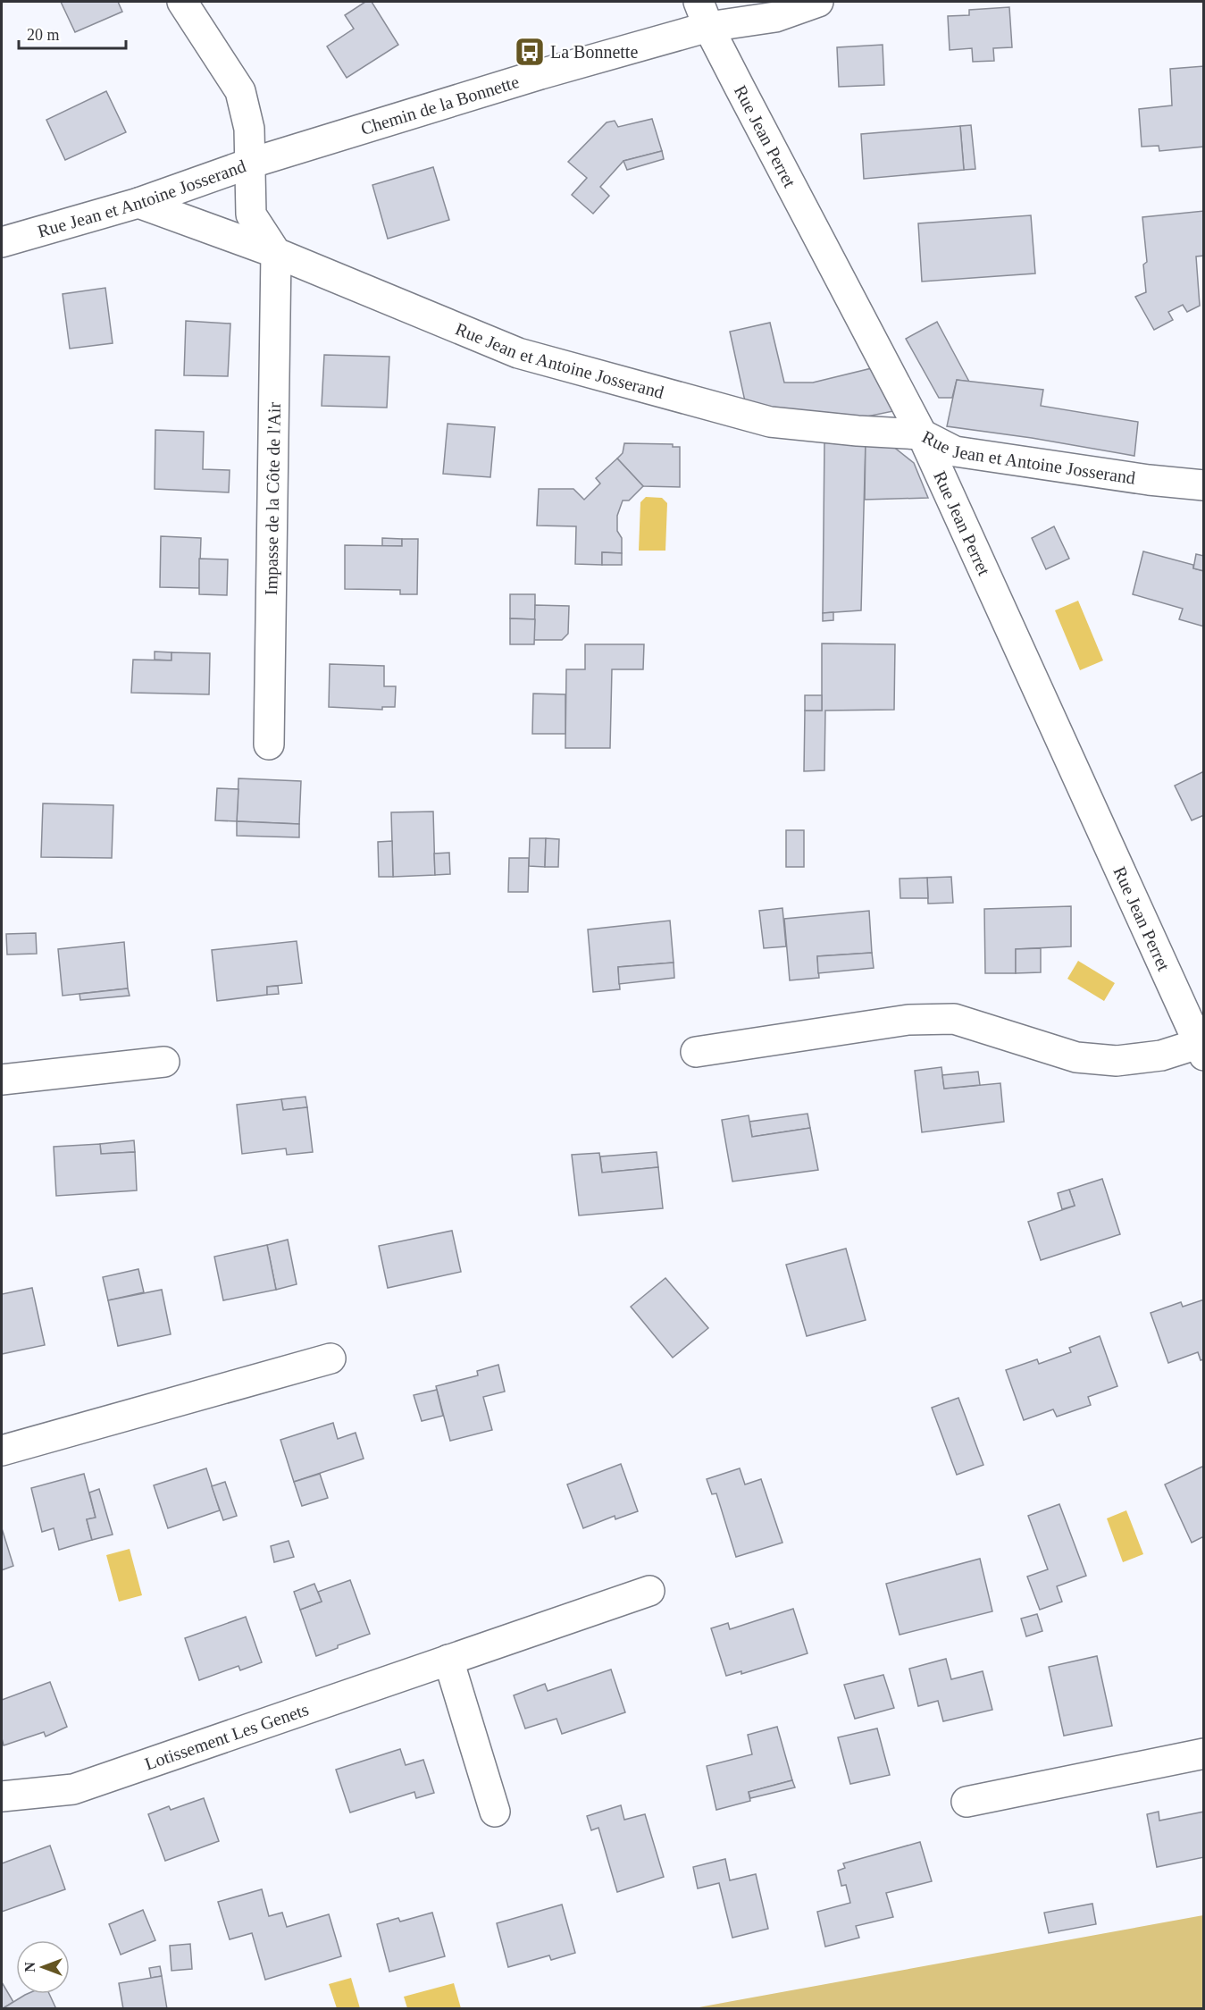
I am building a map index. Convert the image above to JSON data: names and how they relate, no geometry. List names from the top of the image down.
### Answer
{
  "streets": {
    "street": [
      "Chemin de la Bonnette",
      "Rue Jean Perret",
      "Rue Jean et Antoine Josserand",
      "Impasse de la Côte de l'Air",
      "Lotissement Les Genets"
    ]
  },
  "crossings": [
    ["Chemin de la Bonnette", "Rue Jean Perret"],
    ["Chemin de la Bonnette", "Rue Jean et Antoine Josserand"],
    ["Rue Jean Perret", "Rue Jean et Antoine Josserand"],
    ["Rue Jean et Antoine Josserand", "Impasse de la Côte de l'Air"]
  ],
  "places": {
    "bus stop": ["La Bonnette"]
  },
  "scale_bar": "20 m",
  "north": "left"
}
